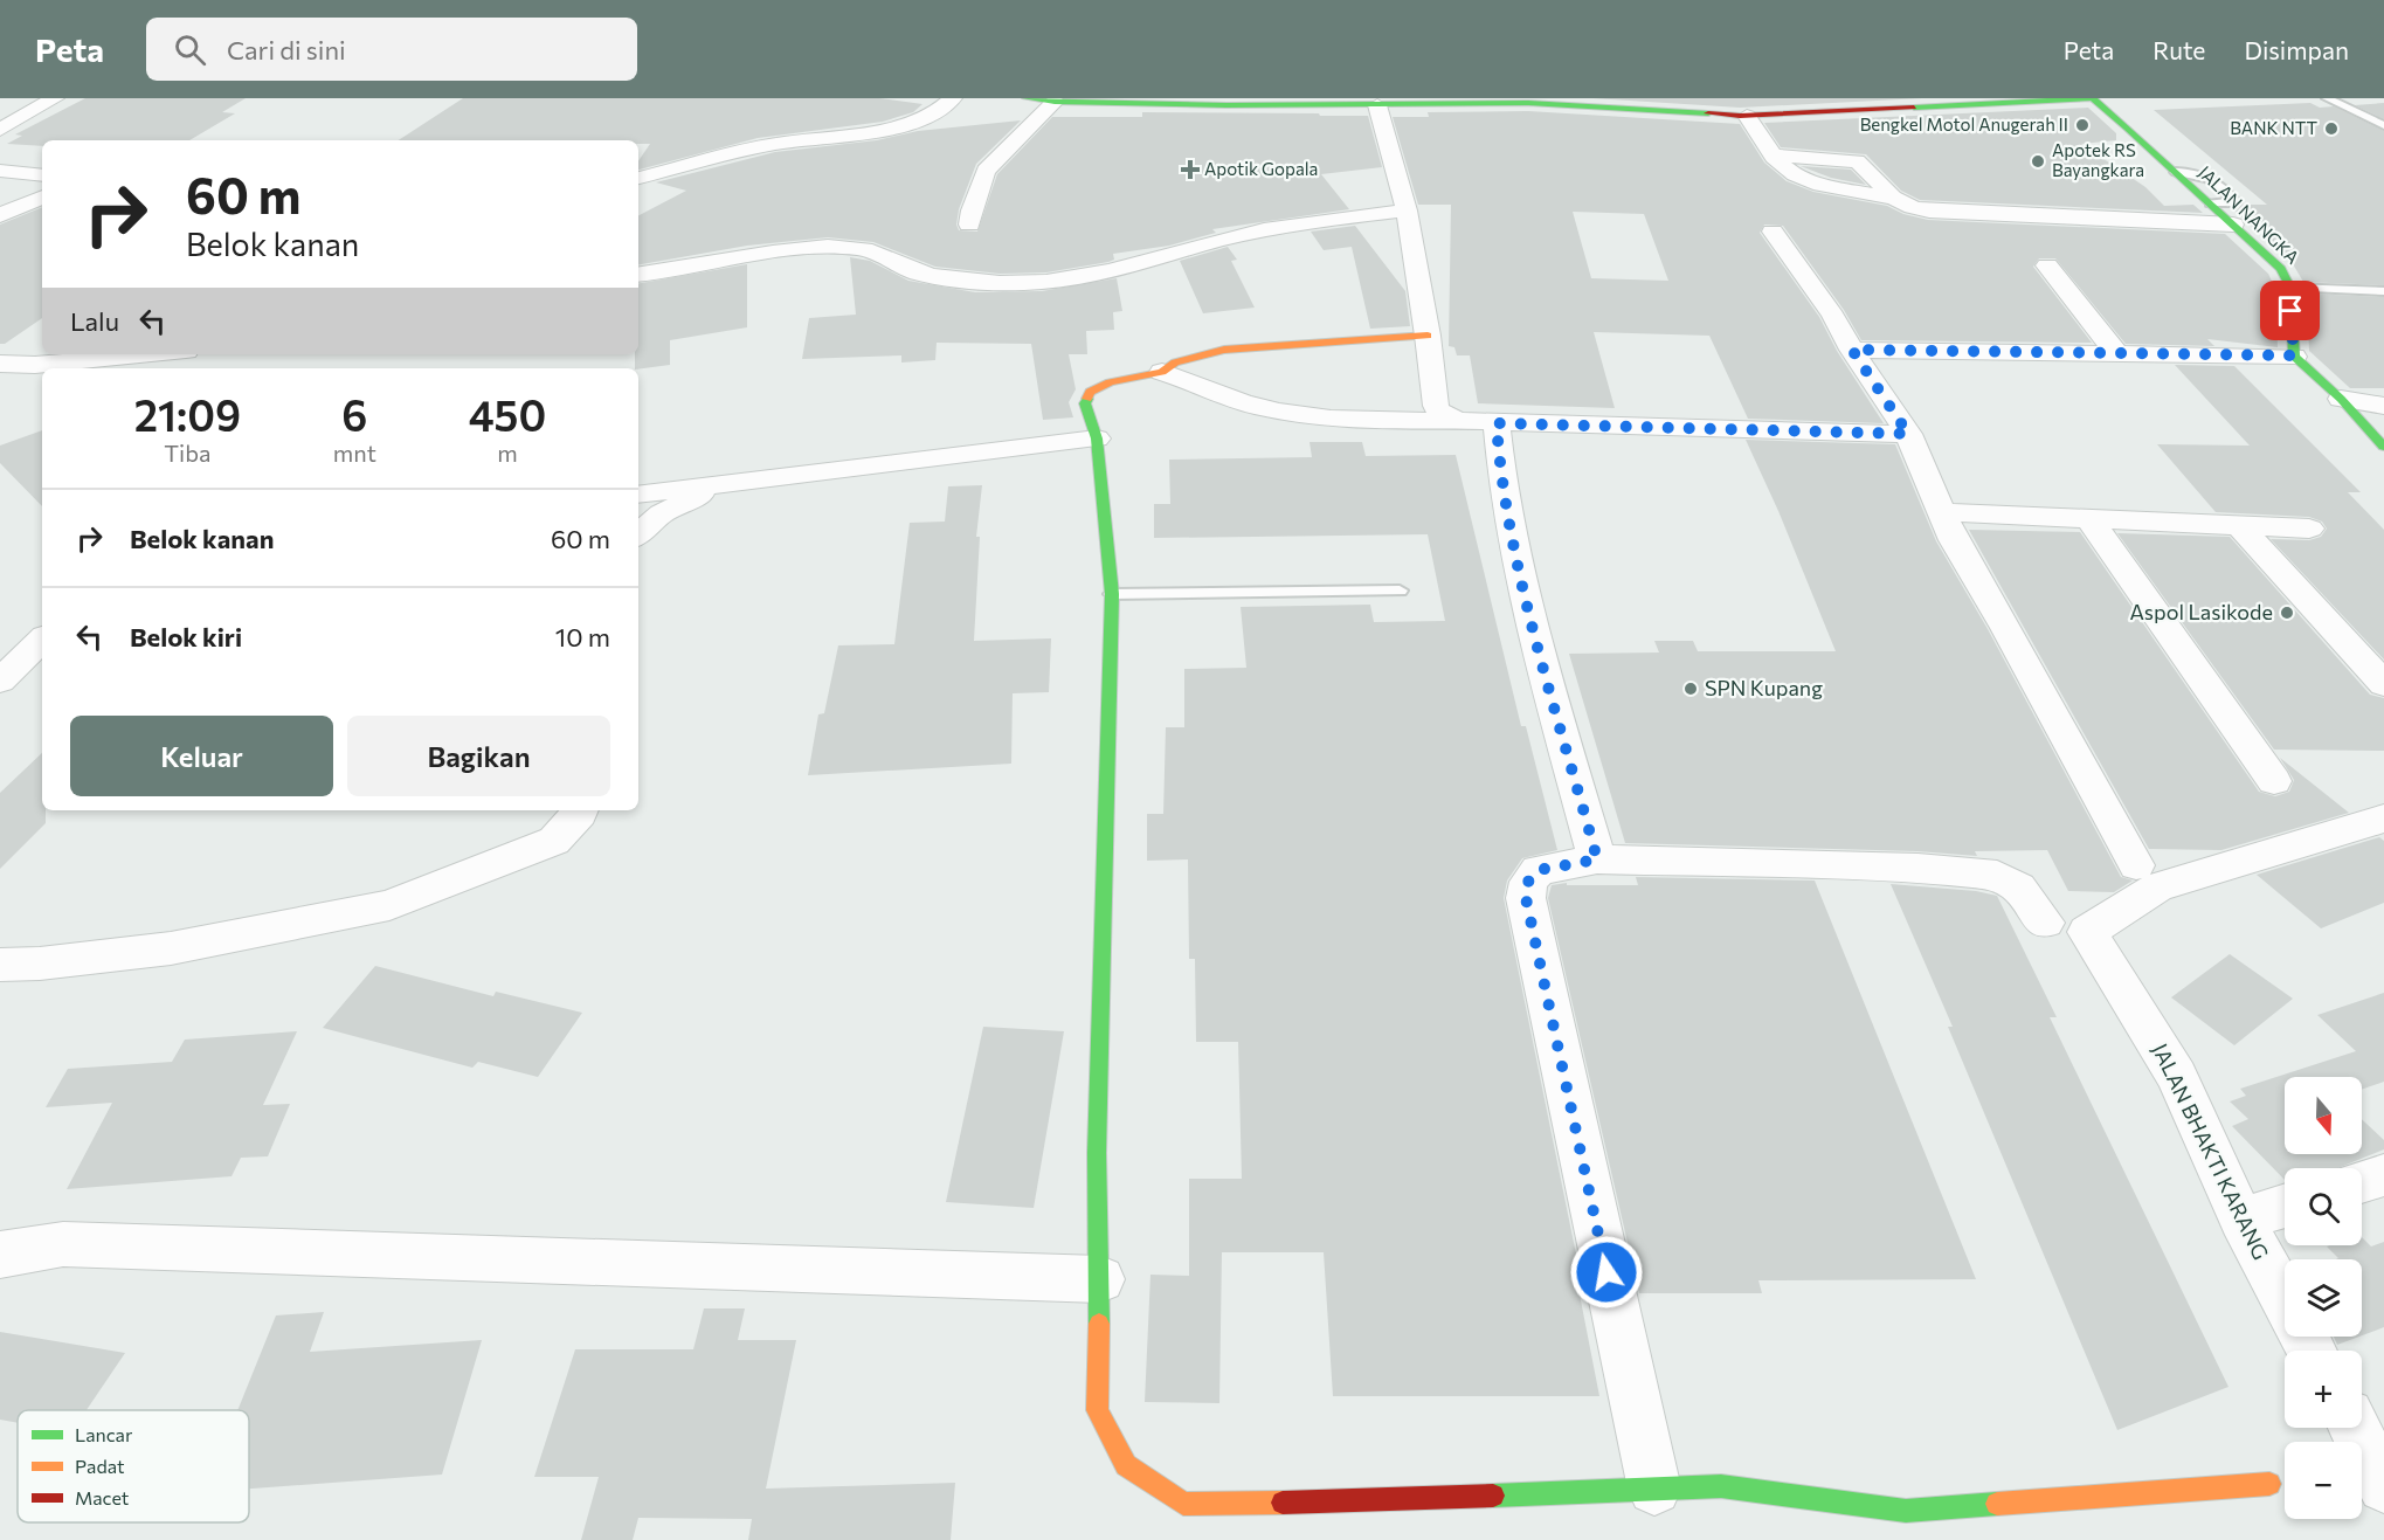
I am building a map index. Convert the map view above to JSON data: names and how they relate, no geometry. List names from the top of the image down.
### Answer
{
  "streets": {
    "street": ["JALAN NANGKA", "JALAN BHAKTI KARANG"]
  },
  "places": {
    "other": [
      "Bengkel Motol Anugerah II",
      "BANK NTT",
      "Apotek RS Bayangkara",
      "Aspol Lasikode",
      "SPN Kupang"
    ],
    "health": ["Apotik Gopala"]
  },
  "legend": ["Lancar", "Padat", "Macet"],
  "north": "bottom",
  "page": {
    "header": "Peta",
    "search": "Cari di sini",
    "nav": ["Peta", "Rute", "Disimpan"],
    "turn": ["60 m", "Belok kanan"],
    "then": "Lalu",
    "eta": [
      "21:09",
      "Tiba",
      "6",
      "mnt",
      "450",
      "m"
    ],
    "list": [
      {
        "name": "Belok kanan",
        "value": "60 m"
      },
      {
        "name": "Belok kiri",
        "value": "10 m"
      }
    ],
    "buttons": ["Keluar", "Bagikan"],
    "map_buttons": ["+", "−"]
  }
}
